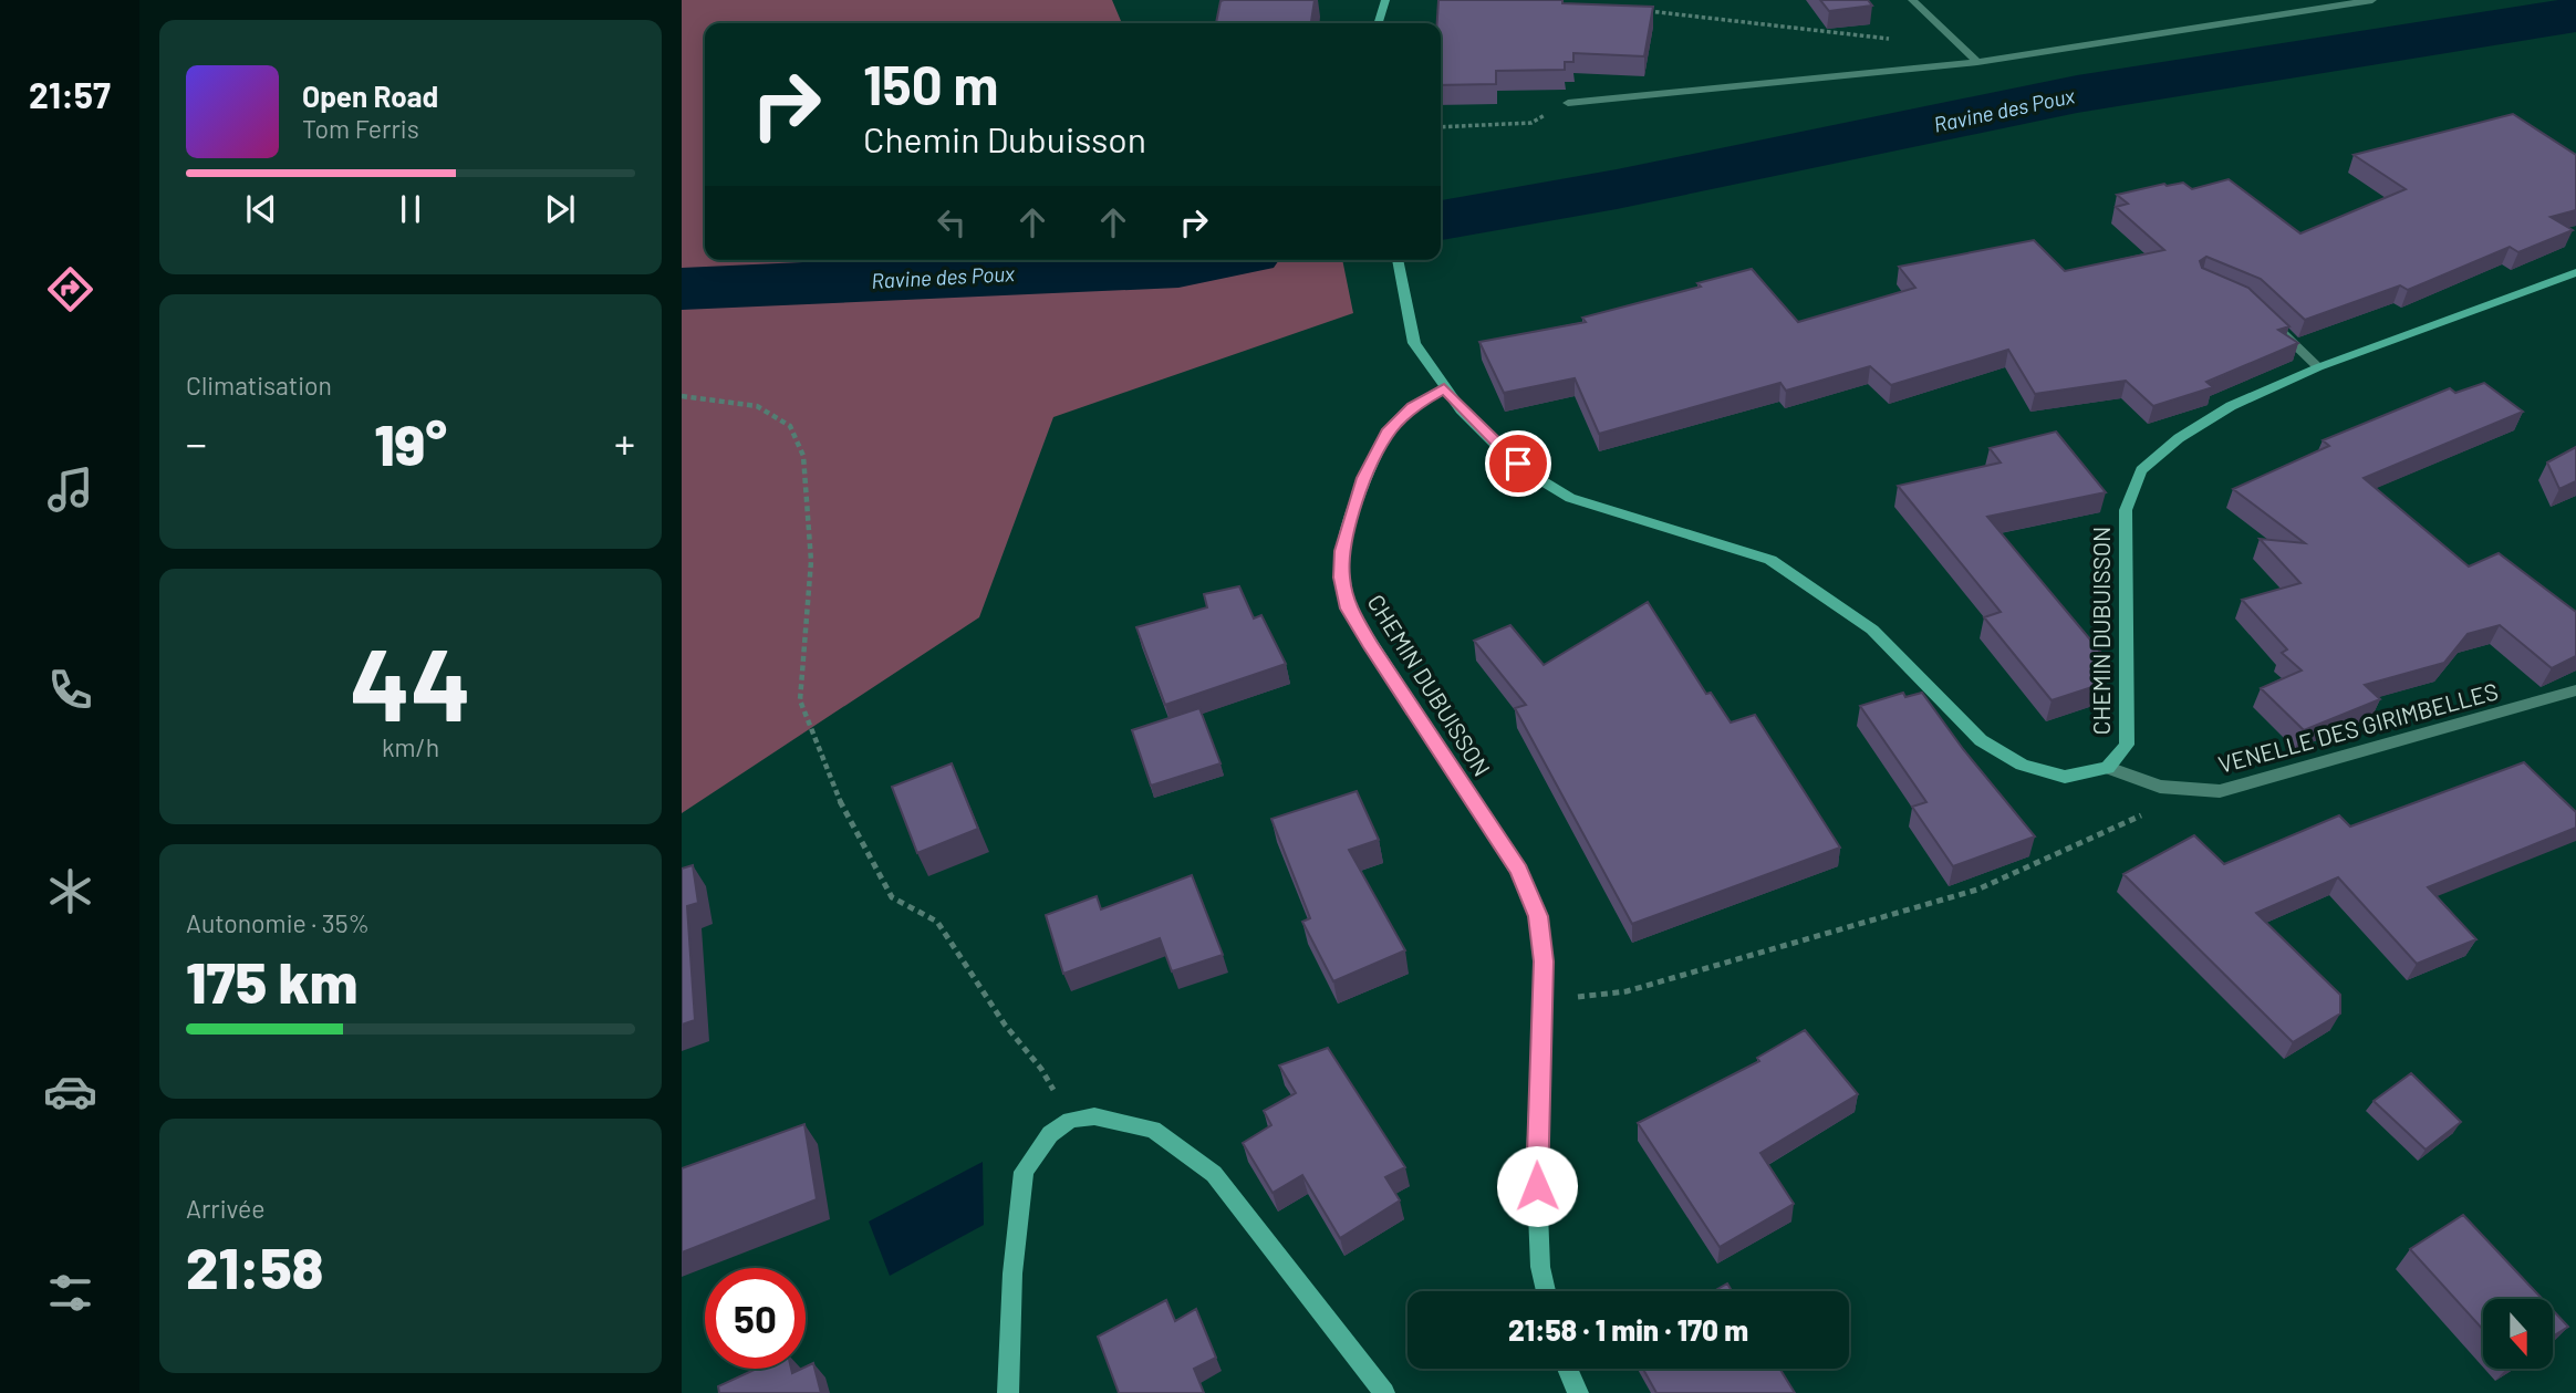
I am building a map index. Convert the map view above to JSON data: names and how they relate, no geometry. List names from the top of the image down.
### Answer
{
  "streets": {
    "main road": ["CHEMIN DUBUISSON"],
    "street": ["VENELLE DES GIRIMBELLES"]
  },
  "crossings": [
    ["CHEMIN DUBUISSON", "VENELLE DES GIRIMBELLES"]
  ],
  "water": ["Ravine des Poux"],
  "north": "bottom",
  "page": {
    "tabs": "21:57",
    "turn": ["150 m", "Chemin Dubuisson"],
    "song": ["Open Road", "Tom Ferris"],
    "tile": [
      "Climatisation",
      ["44", "km/h"],
      ["Autonomie · 35%", "175 km"],
      ["Arrivée", "21:58"]
    ],
    "heat": ["−", "19°", "+"],
    "limit": "50",
    "trip": "21:58 · 1 min · 170 m"
  }
}
